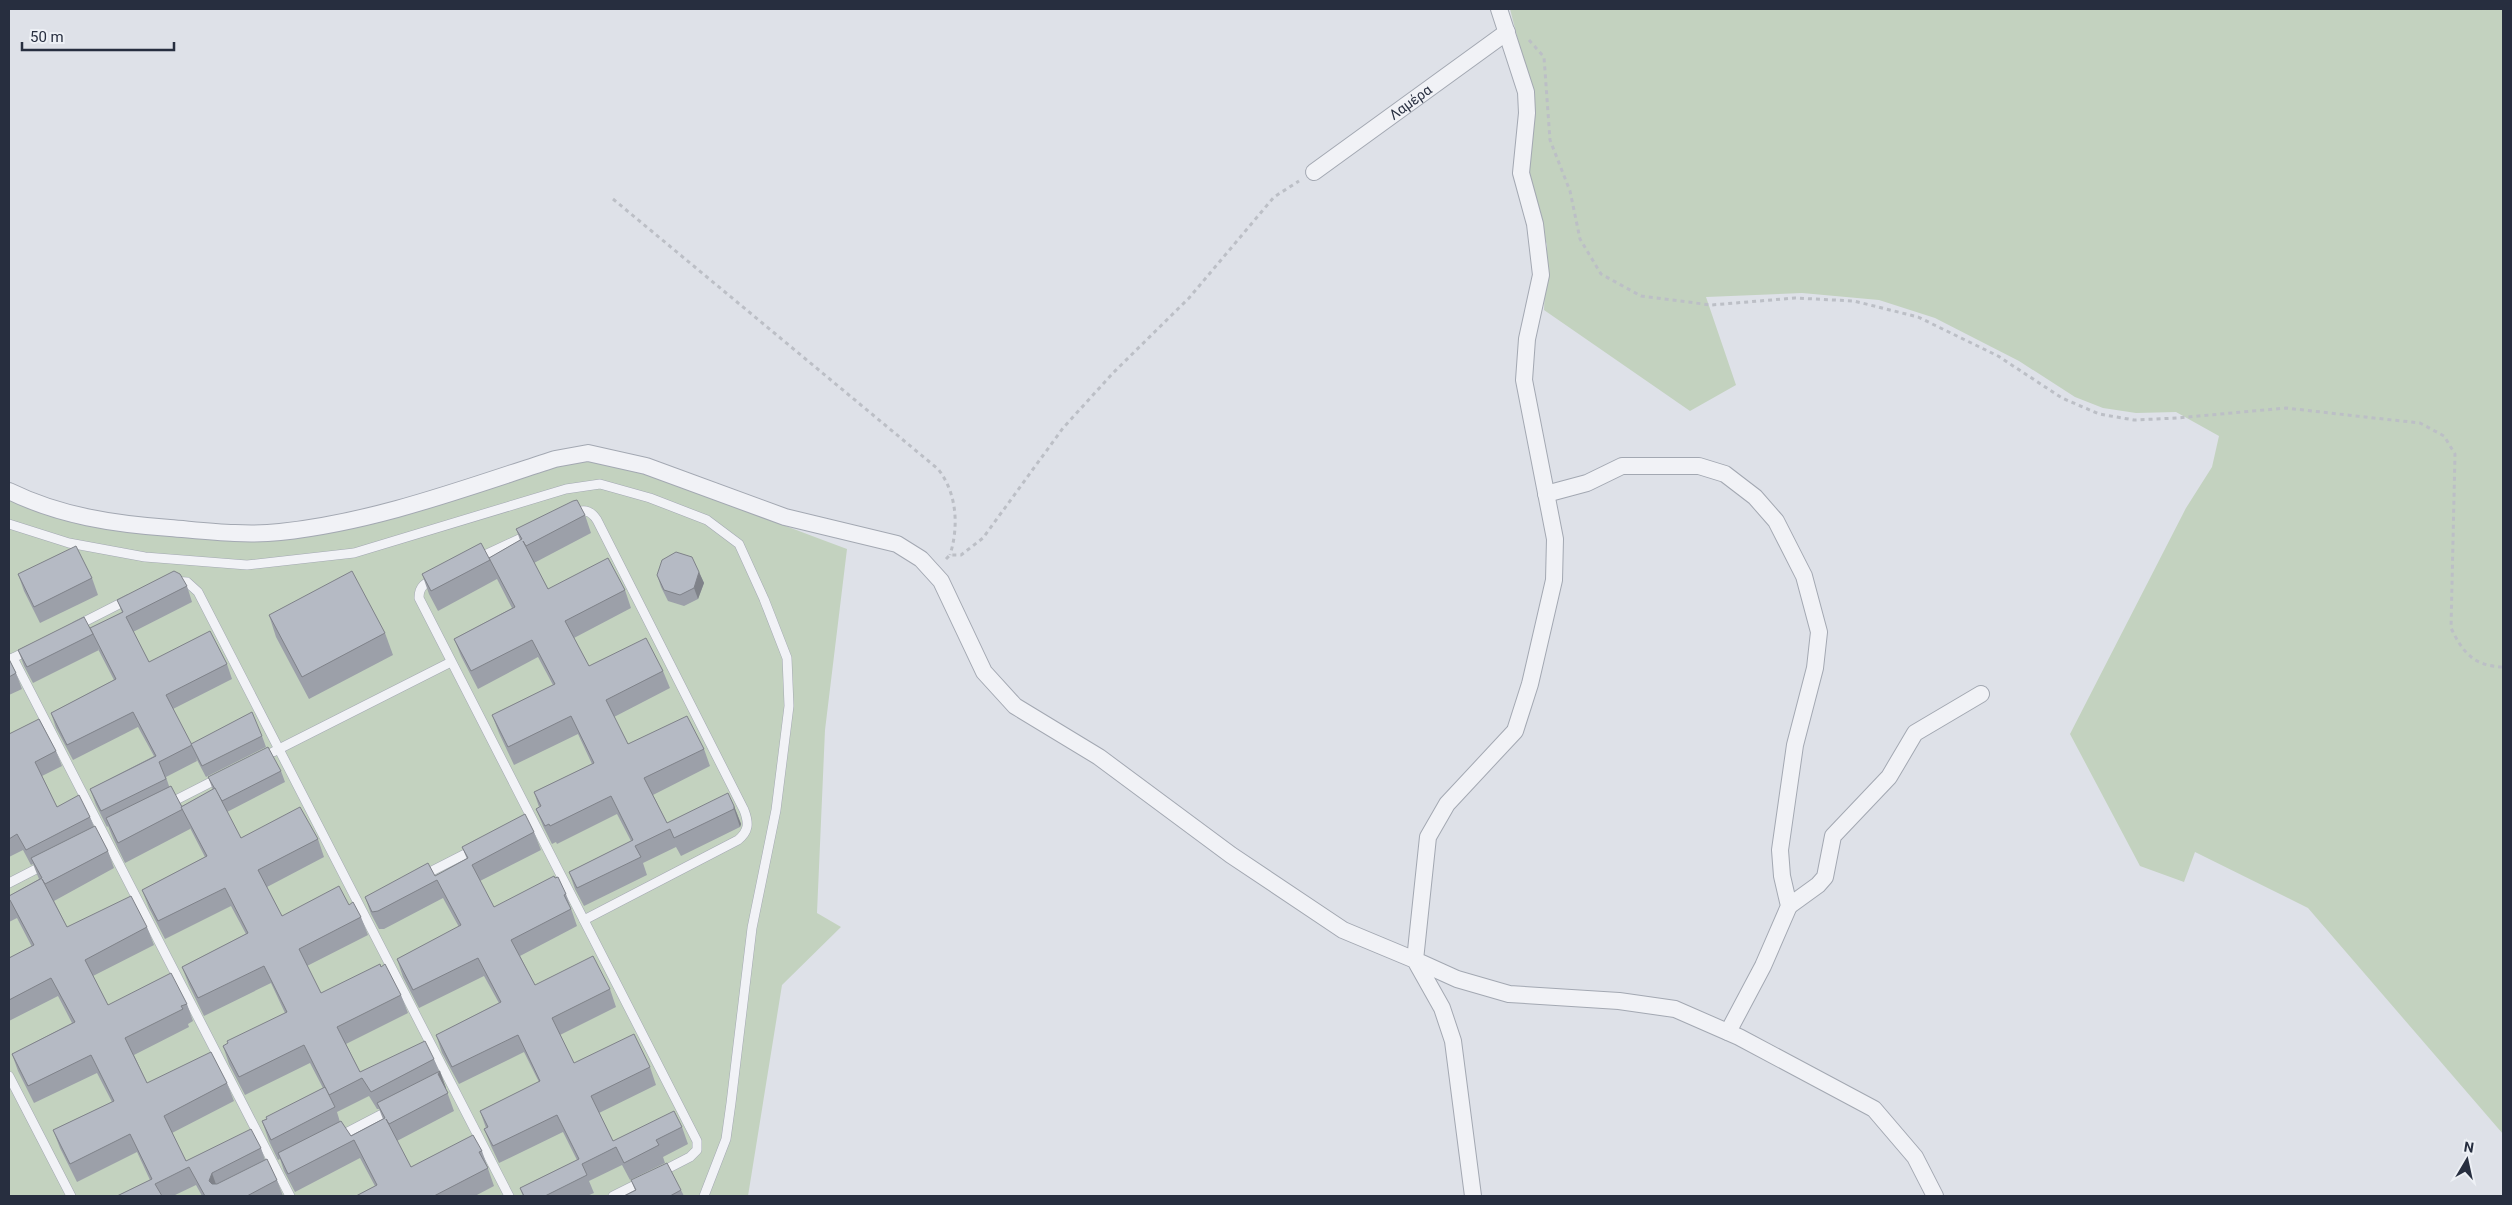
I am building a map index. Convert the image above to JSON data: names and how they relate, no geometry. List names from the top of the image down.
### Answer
{
  "streets": {
    "street": ["Λαμέρα"]
  },
  "scale_bar": "50 m",
  "north": "top"
}
